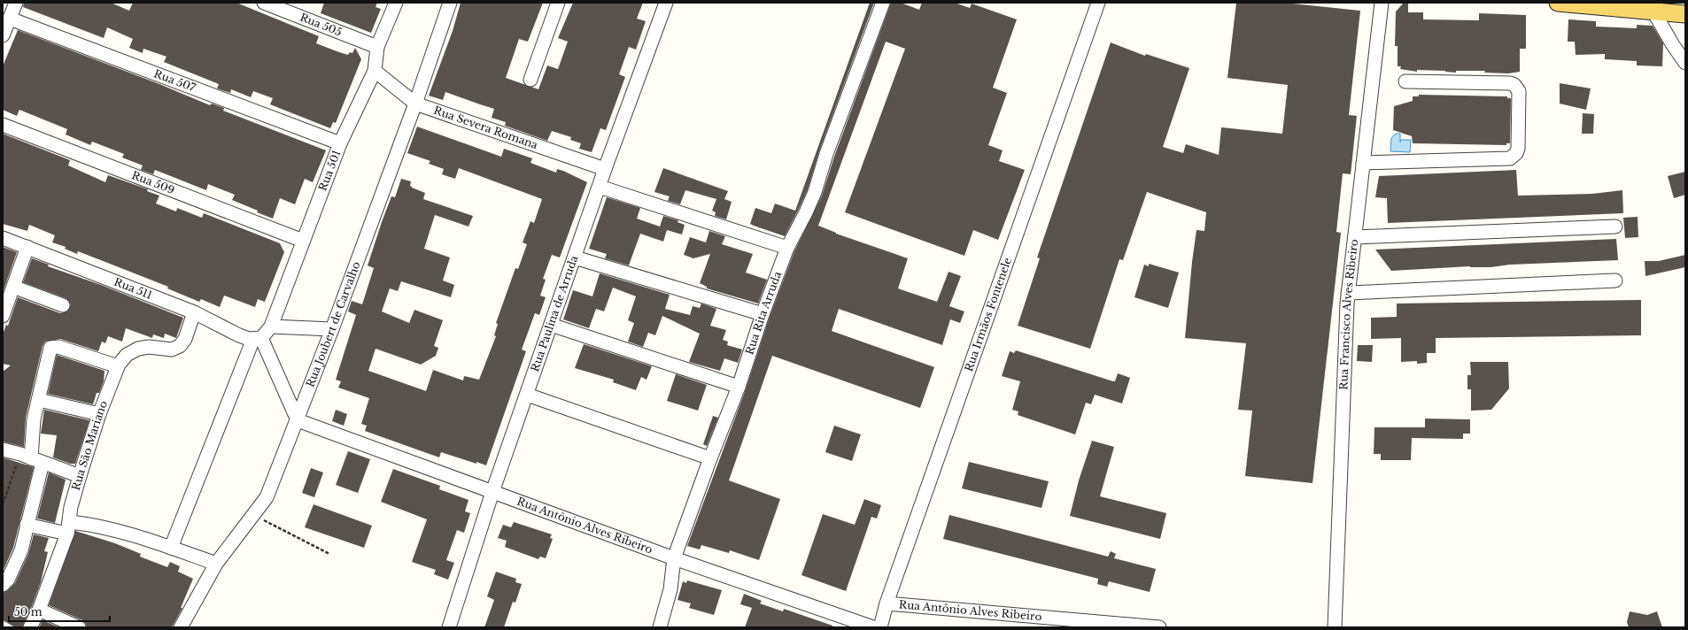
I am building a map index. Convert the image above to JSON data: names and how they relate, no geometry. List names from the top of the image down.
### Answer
{
  "streets": {
    "street": [
      "Rua 505",
      "Rua 507",
      "Rua Severa Romana",
      "Rua 501",
      "Rua 509",
      "Rua 511",
      "Rua Rita Arruda",
      "Rua Paulina de Arruda",
      "Rua Francisco Alves Ribeiro",
      "Rua Irmãos Fontenele",
      "Rua Joubert de Carvalho",
      "Rua São Mariano",
      "Rua Antônio Alves Ribeiro"
    ]
  },
  "crossings": [
    ["Rua 505", "Rua 501"],
    ["Rua 507", "Rua 501"],
    ["Rua Severa Romana", "Rua 501"],
    ["Rua Severa Romana", "Rua Paulina de Arruda"],
    ["Rua Severa Romana", "Rua Joubert de Carvalho"],
    ["Rua 501", "Rua 509"],
    ["Rua 501", "Rua 511"],
    ["Rua 511", "Rua São Mariano"],
    ["Rua Rita Arruda", "Rua Antônio Alves Ribeiro"],
    ["Rua Paulina de Arruda", "Rua Antônio Alves Ribeiro"],
    ["Rua Irmãos Fontenele", "Rua Antônio Alves Ribeiro"],
    ["Rua Joubert de Carvalho", "Rua Antônio Alves Ribeiro"]
  ],
  "scale_bar": "50 m"
}
